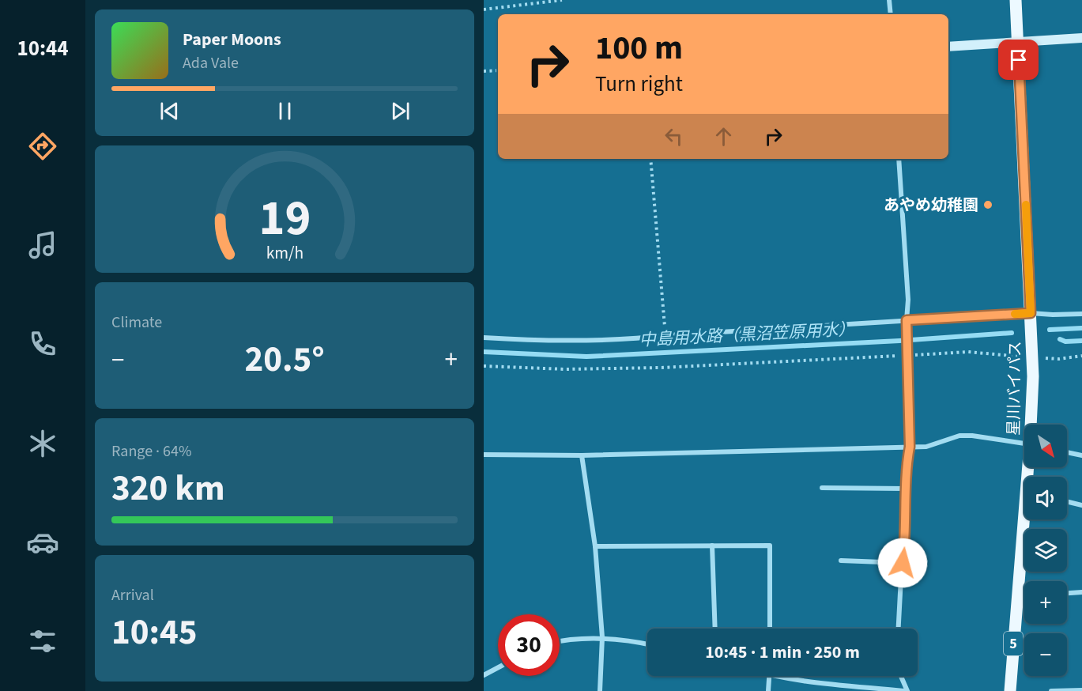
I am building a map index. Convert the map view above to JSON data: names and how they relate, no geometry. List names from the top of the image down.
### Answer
{
  "streets": {
    "main road": ["星川バイパス", "5"]
  },
  "water": ["中島用水路（黒沼笠原用水）"],
  "places": ["あやめ幼稚園"],
  "north": "bottom right",
  "page": {
    "tabs": "10:44",
    "turn": ["100 m", "Turn right"],
    "song": ["Paper Moons", "Ada Vale"],
    "tile": [
      "Climate",
      ["Range · 64%", "320 km"],
      ["Arrival", "10:45"]
    ],
    "heat": ["−", "20.5°", "+"],
    "map_buttons": ["+", "−"],
    "limit": "30",
    "trip": "10:45 · 1 min · 250 m",
    "gauge": ["19", "km/h"]
  }
}
